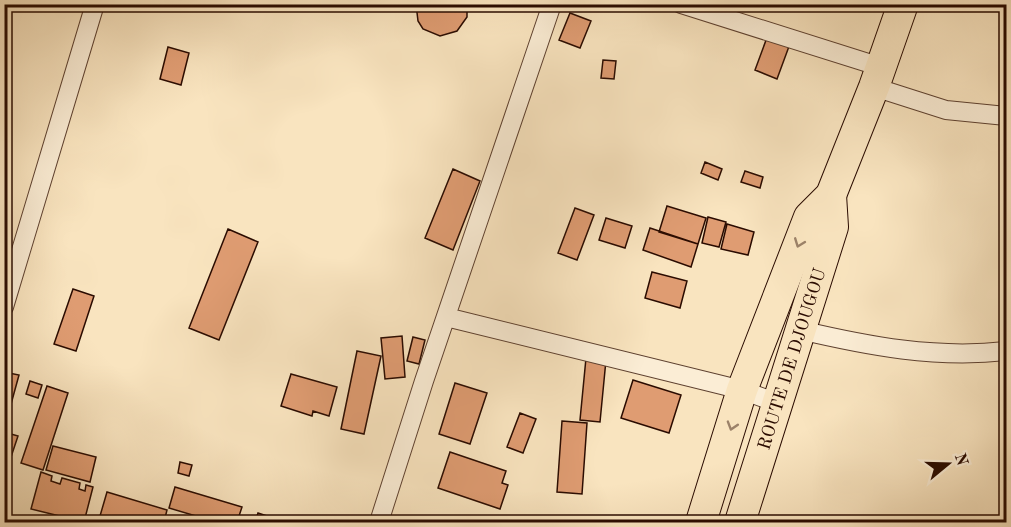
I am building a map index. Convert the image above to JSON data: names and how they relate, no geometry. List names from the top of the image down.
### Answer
{
  "streets": {
    "highway": ["ROUTE DE DJOUGOU"]
  },
  "north": "right"
}
